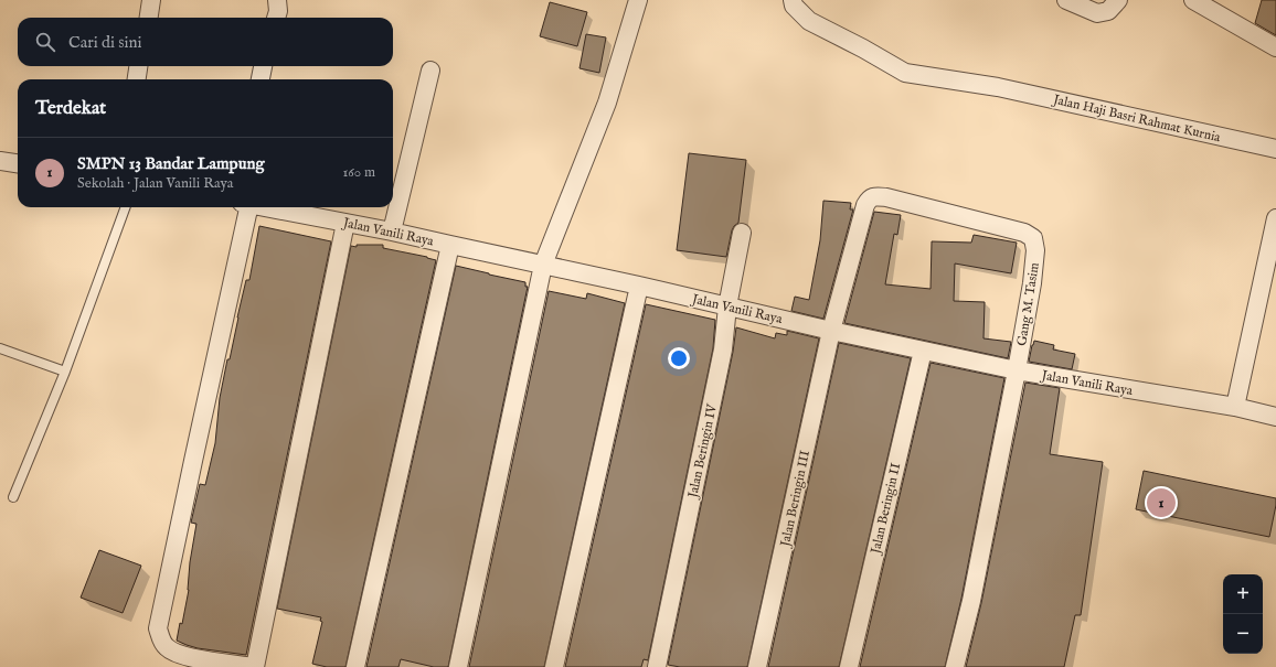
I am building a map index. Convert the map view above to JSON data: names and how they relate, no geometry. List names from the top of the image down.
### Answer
{
  "streets": {
    "street": [
      "Jalan Haji Basri Rahmat Kurnia",
      "Jalan Vanili Raya",
      "Gang M. Tasim",
      "Jalan Beringin IV",
      "Jalan Beringin III",
      "Jalan Beringin II"
    ]
  },
  "crossings": [
    ["Jalan Vanili Raya", "Gang M. Tasim"],
    ["Jalan Vanili Raya", "Jalan Beringin IV"],
    ["Jalan Vanili Raya", "Jalan Beringin III"],
    ["Jalan Vanili Raya", "Jalan Beringin II"],
    ["Gang M. Tasim", "Jalan Beringin III"]
  ],
  "page": {
    "search": "Cari di sini",
    "heading": "Terdekat",
    "list": [
      {
        "mark": "1",
        "name": "SMPN 13 Bandar Lampung",
        "note": "Sekolah · Jalan Vanili Raya",
        "value": "160 m"
      }
    ],
    "pins": "1",
    "map_buttons": ["+", "−"]
  }
}
